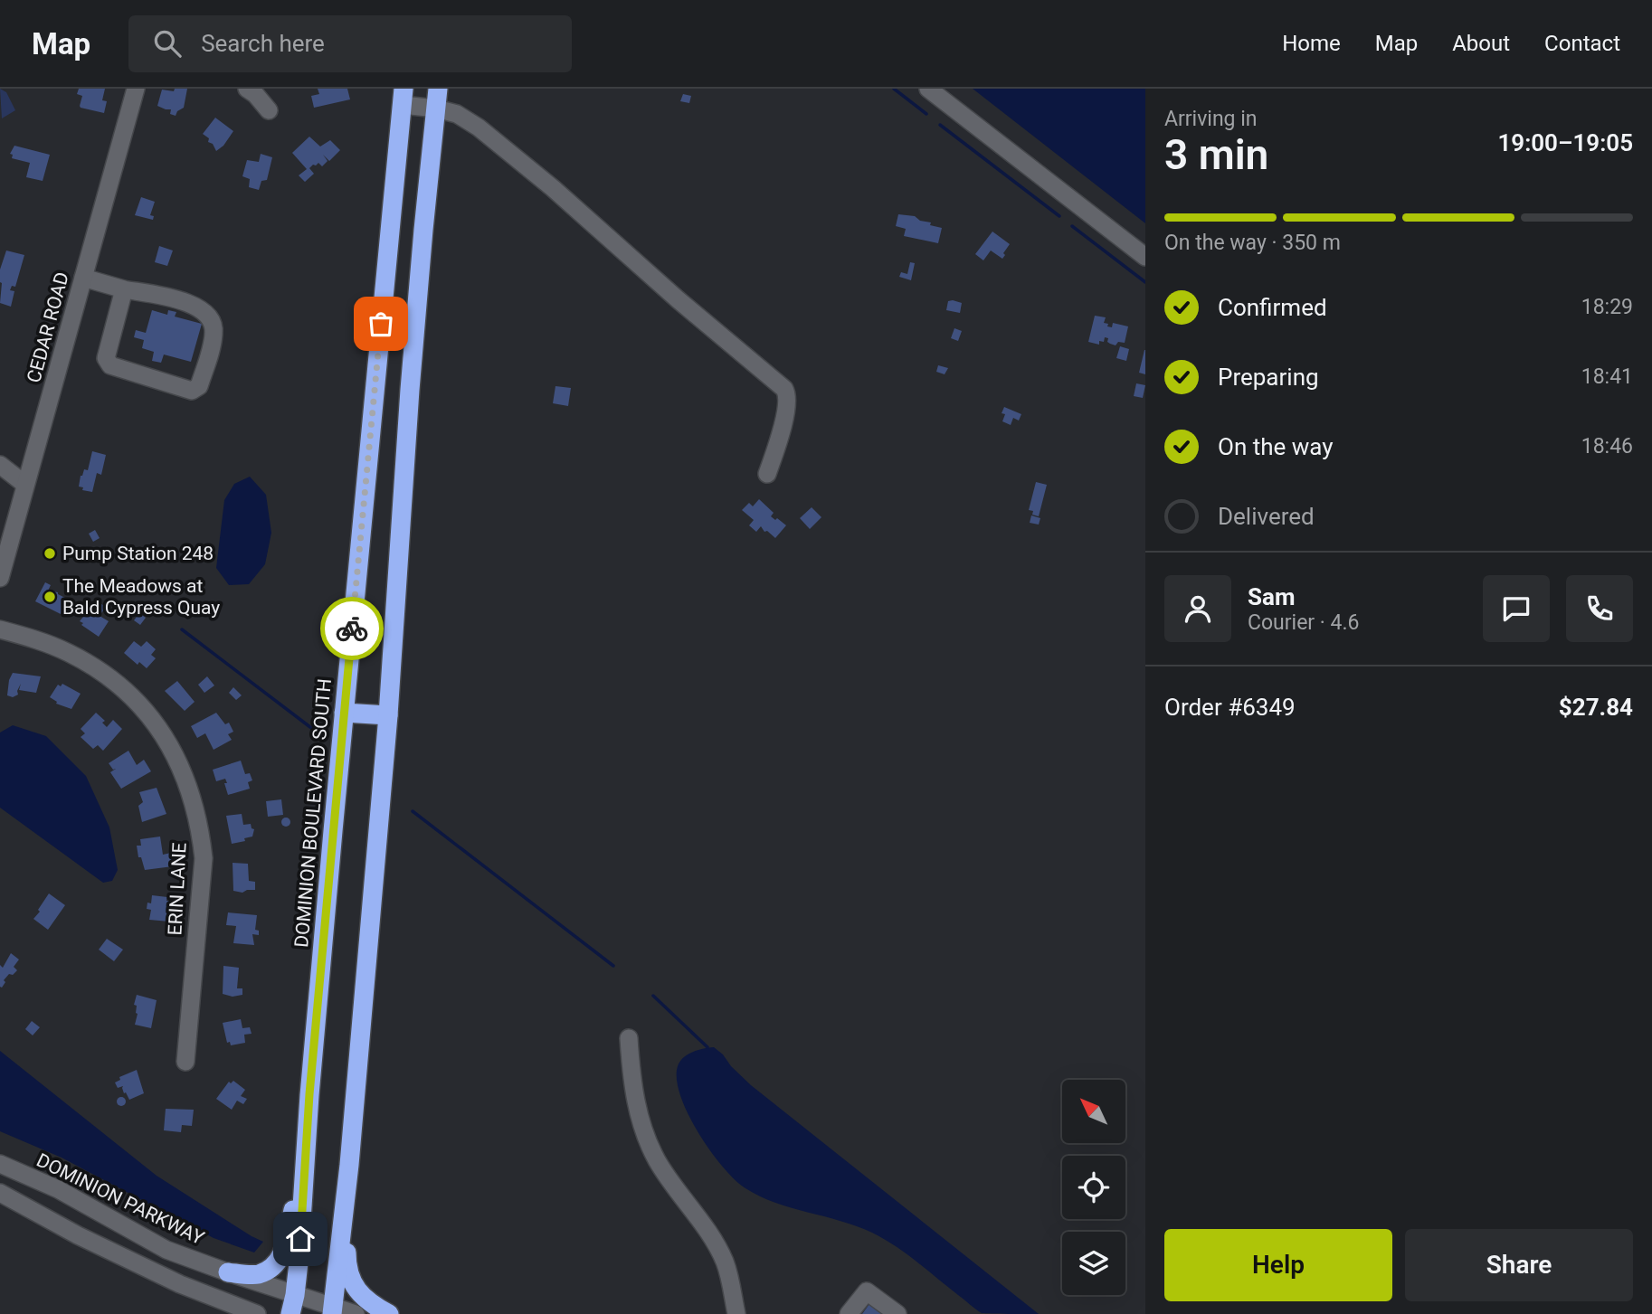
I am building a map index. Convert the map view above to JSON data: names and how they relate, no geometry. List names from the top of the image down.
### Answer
{
  "streets": {
    "highway": ["DOMINION BOULEVARD SOUTH"],
    "street": ["CEDAR ROAD", "ERIN LANE", "DOMINION PARKWAY"]
  },
  "crossings": [
    ["DOMINION BOULEVARD SOUTH", "DOMINION PARKWAY"]
  ],
  "places": ["Pump Station 248", "The Meadows at Bald Cypress Quay"],
  "north": "top left",
  "page": {
    "header": "Map",
    "search": "Search here",
    "nav": [
      "Home",
      "Map",
      "About",
      "Contact"
    ],
    "heading": ["3 min", "Arriving in", "19:00–19:05"],
    "panel": [
      "Sam",
      "Courier · 4.6",
      "Order #6349",
      "$27.84"
    ],
    "bar": "On the way · 350 m",
    "list": [
      ["Confirmed", "18:29"],
      ["Preparing", "18:41"],
      ["On the way", "18:46"],
      "Delivered"
    ],
    "buttons": ["Help", "Share"]
  }
}
